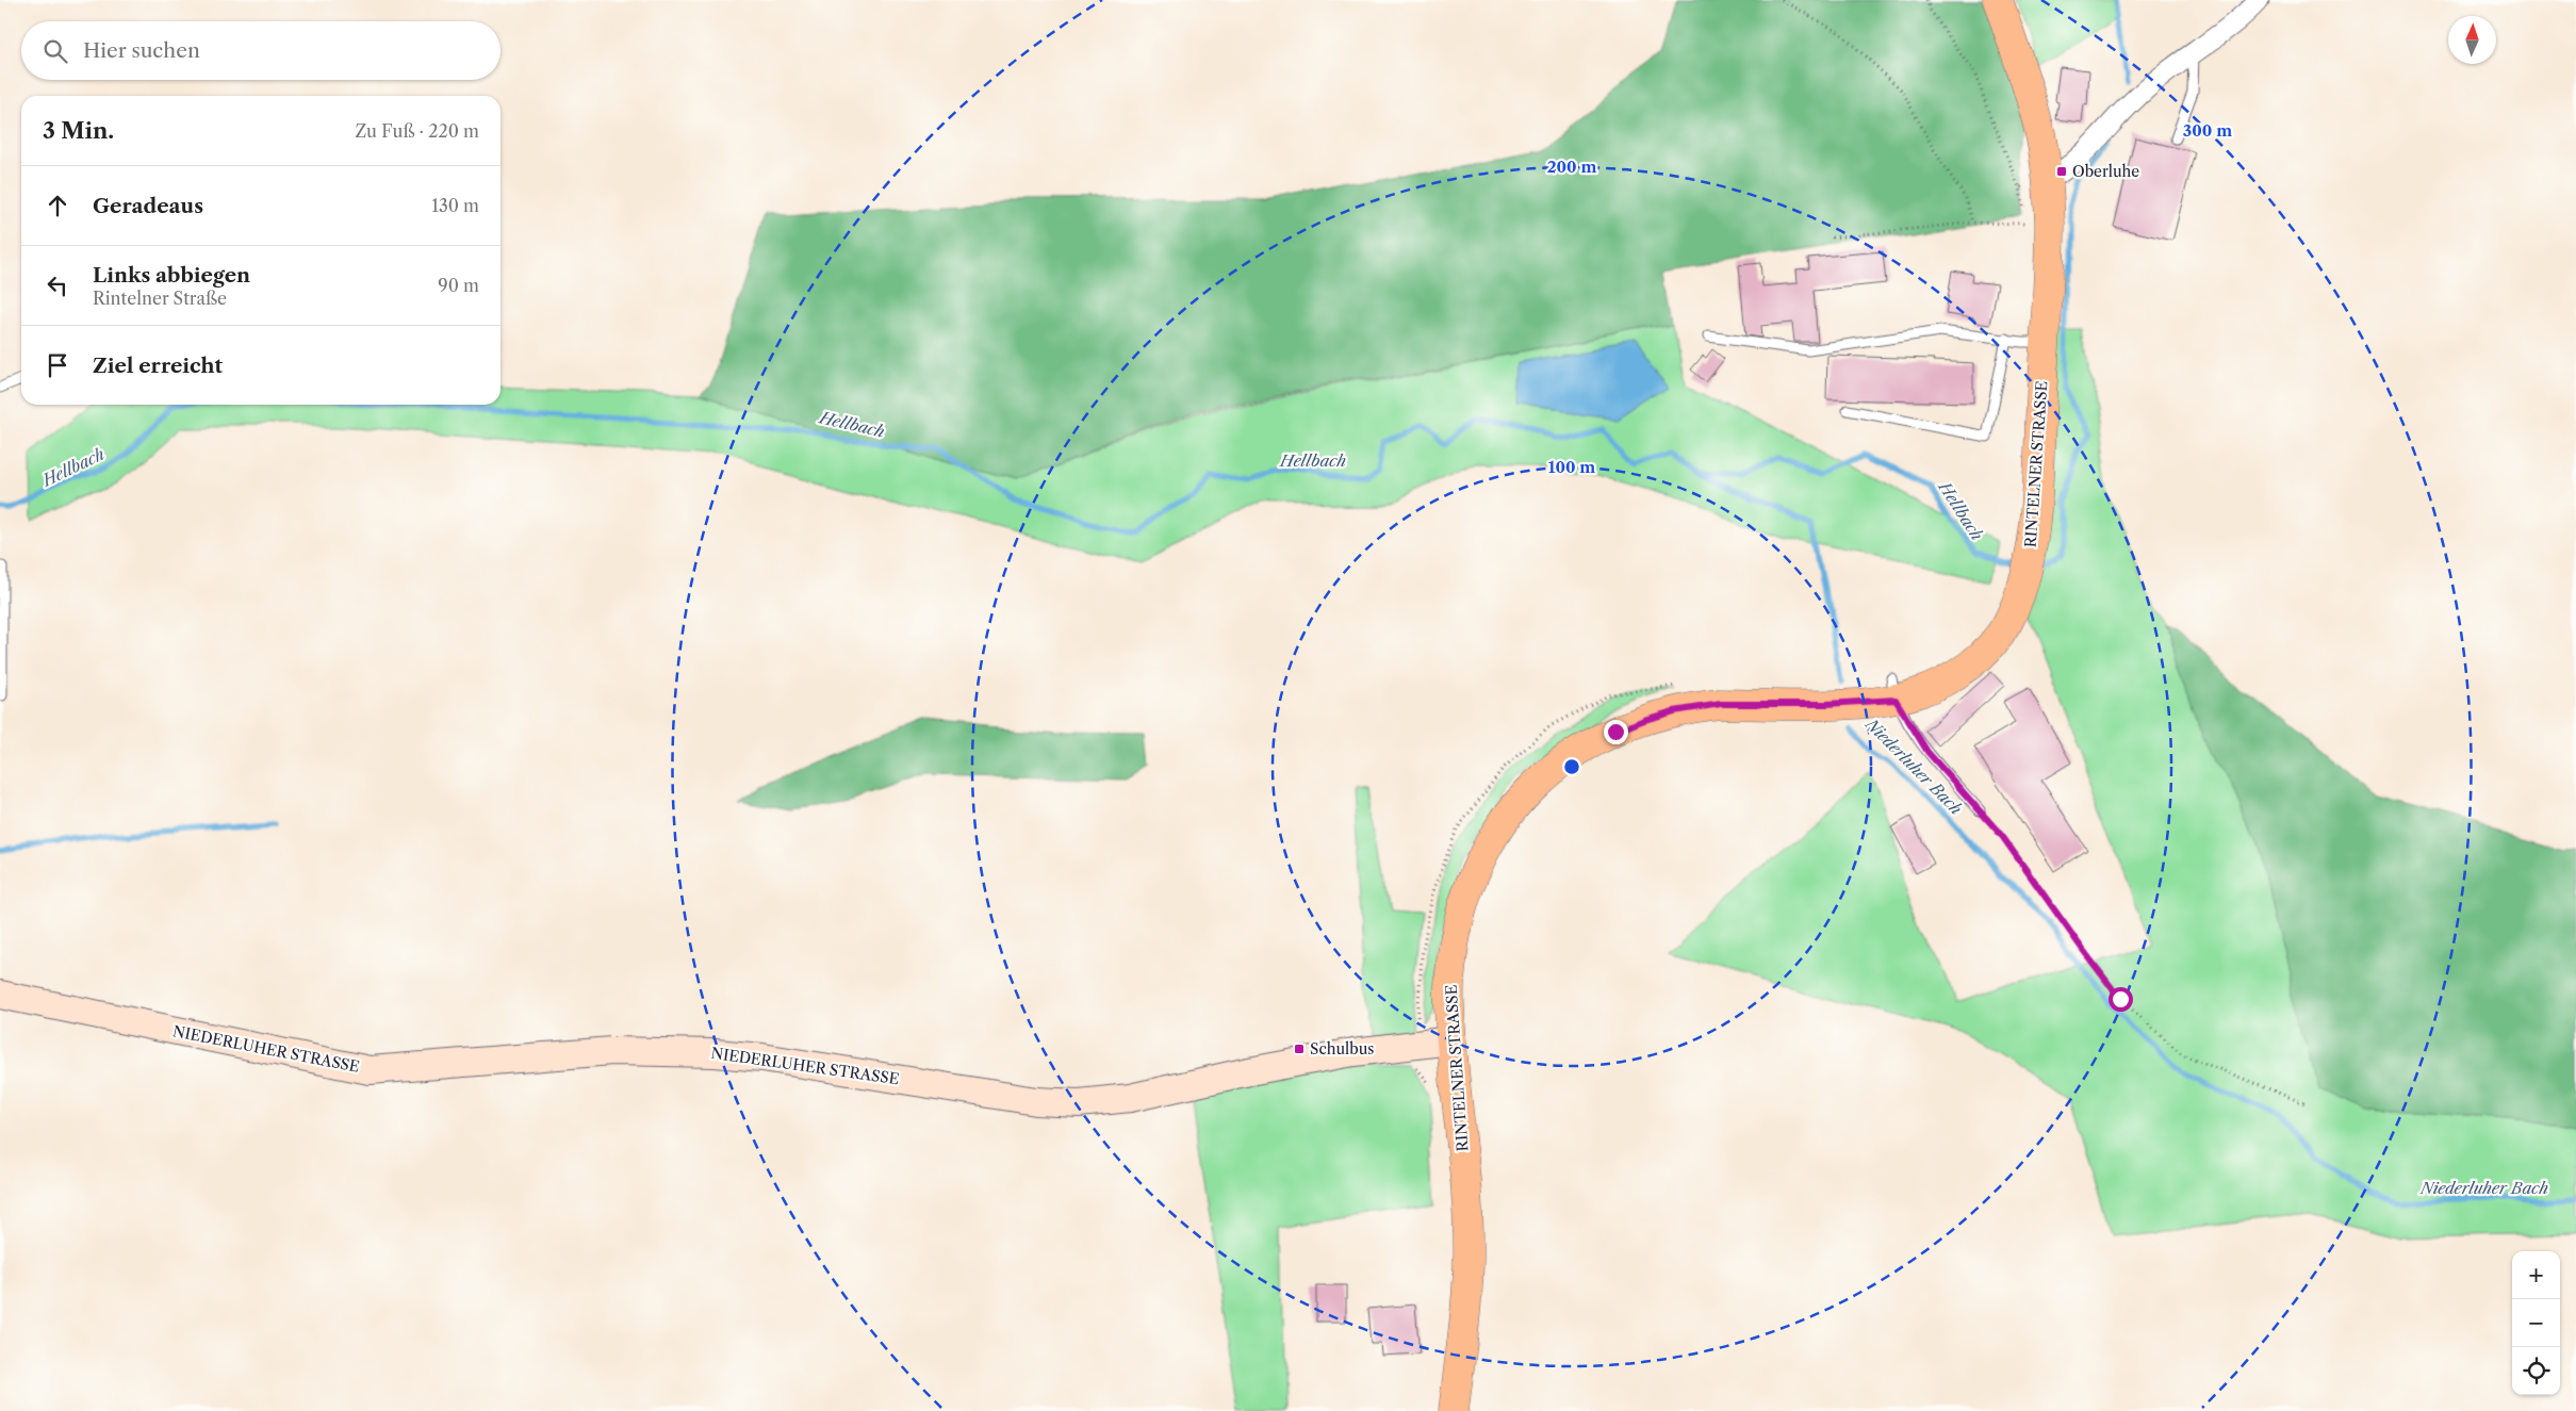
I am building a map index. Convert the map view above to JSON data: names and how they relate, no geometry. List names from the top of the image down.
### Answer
{
  "streets": {
    "main road": ["RINTELNER STRASSE"],
    "street": ["NIEDERLUHER STRASSE"]
  },
  "crossings": [
    ["RINTELNER STRASSE", "NIEDERLUHER STRASSE"]
  ],
  "water": ["Hellbach", "Niederluher Bach"],
  "places": {
    "transit": ["Oberluhe", "Schulbus"]
  },
  "north": "top",
  "page": {
    "search": "Hier suchen",
    "heading": ["3 Min.", "Zu Fuß · 220 m"],
    "list": [
      ["Geradeaus", "130 m"],
      ["Links abbiegen", "Rintelner Straße", "90 m"],
      "Ziel erreicht"
    ],
    "map_buttons": ["+", "−"]
  },
  "rings": ["300 m", "200 m", "100 m"]
}
